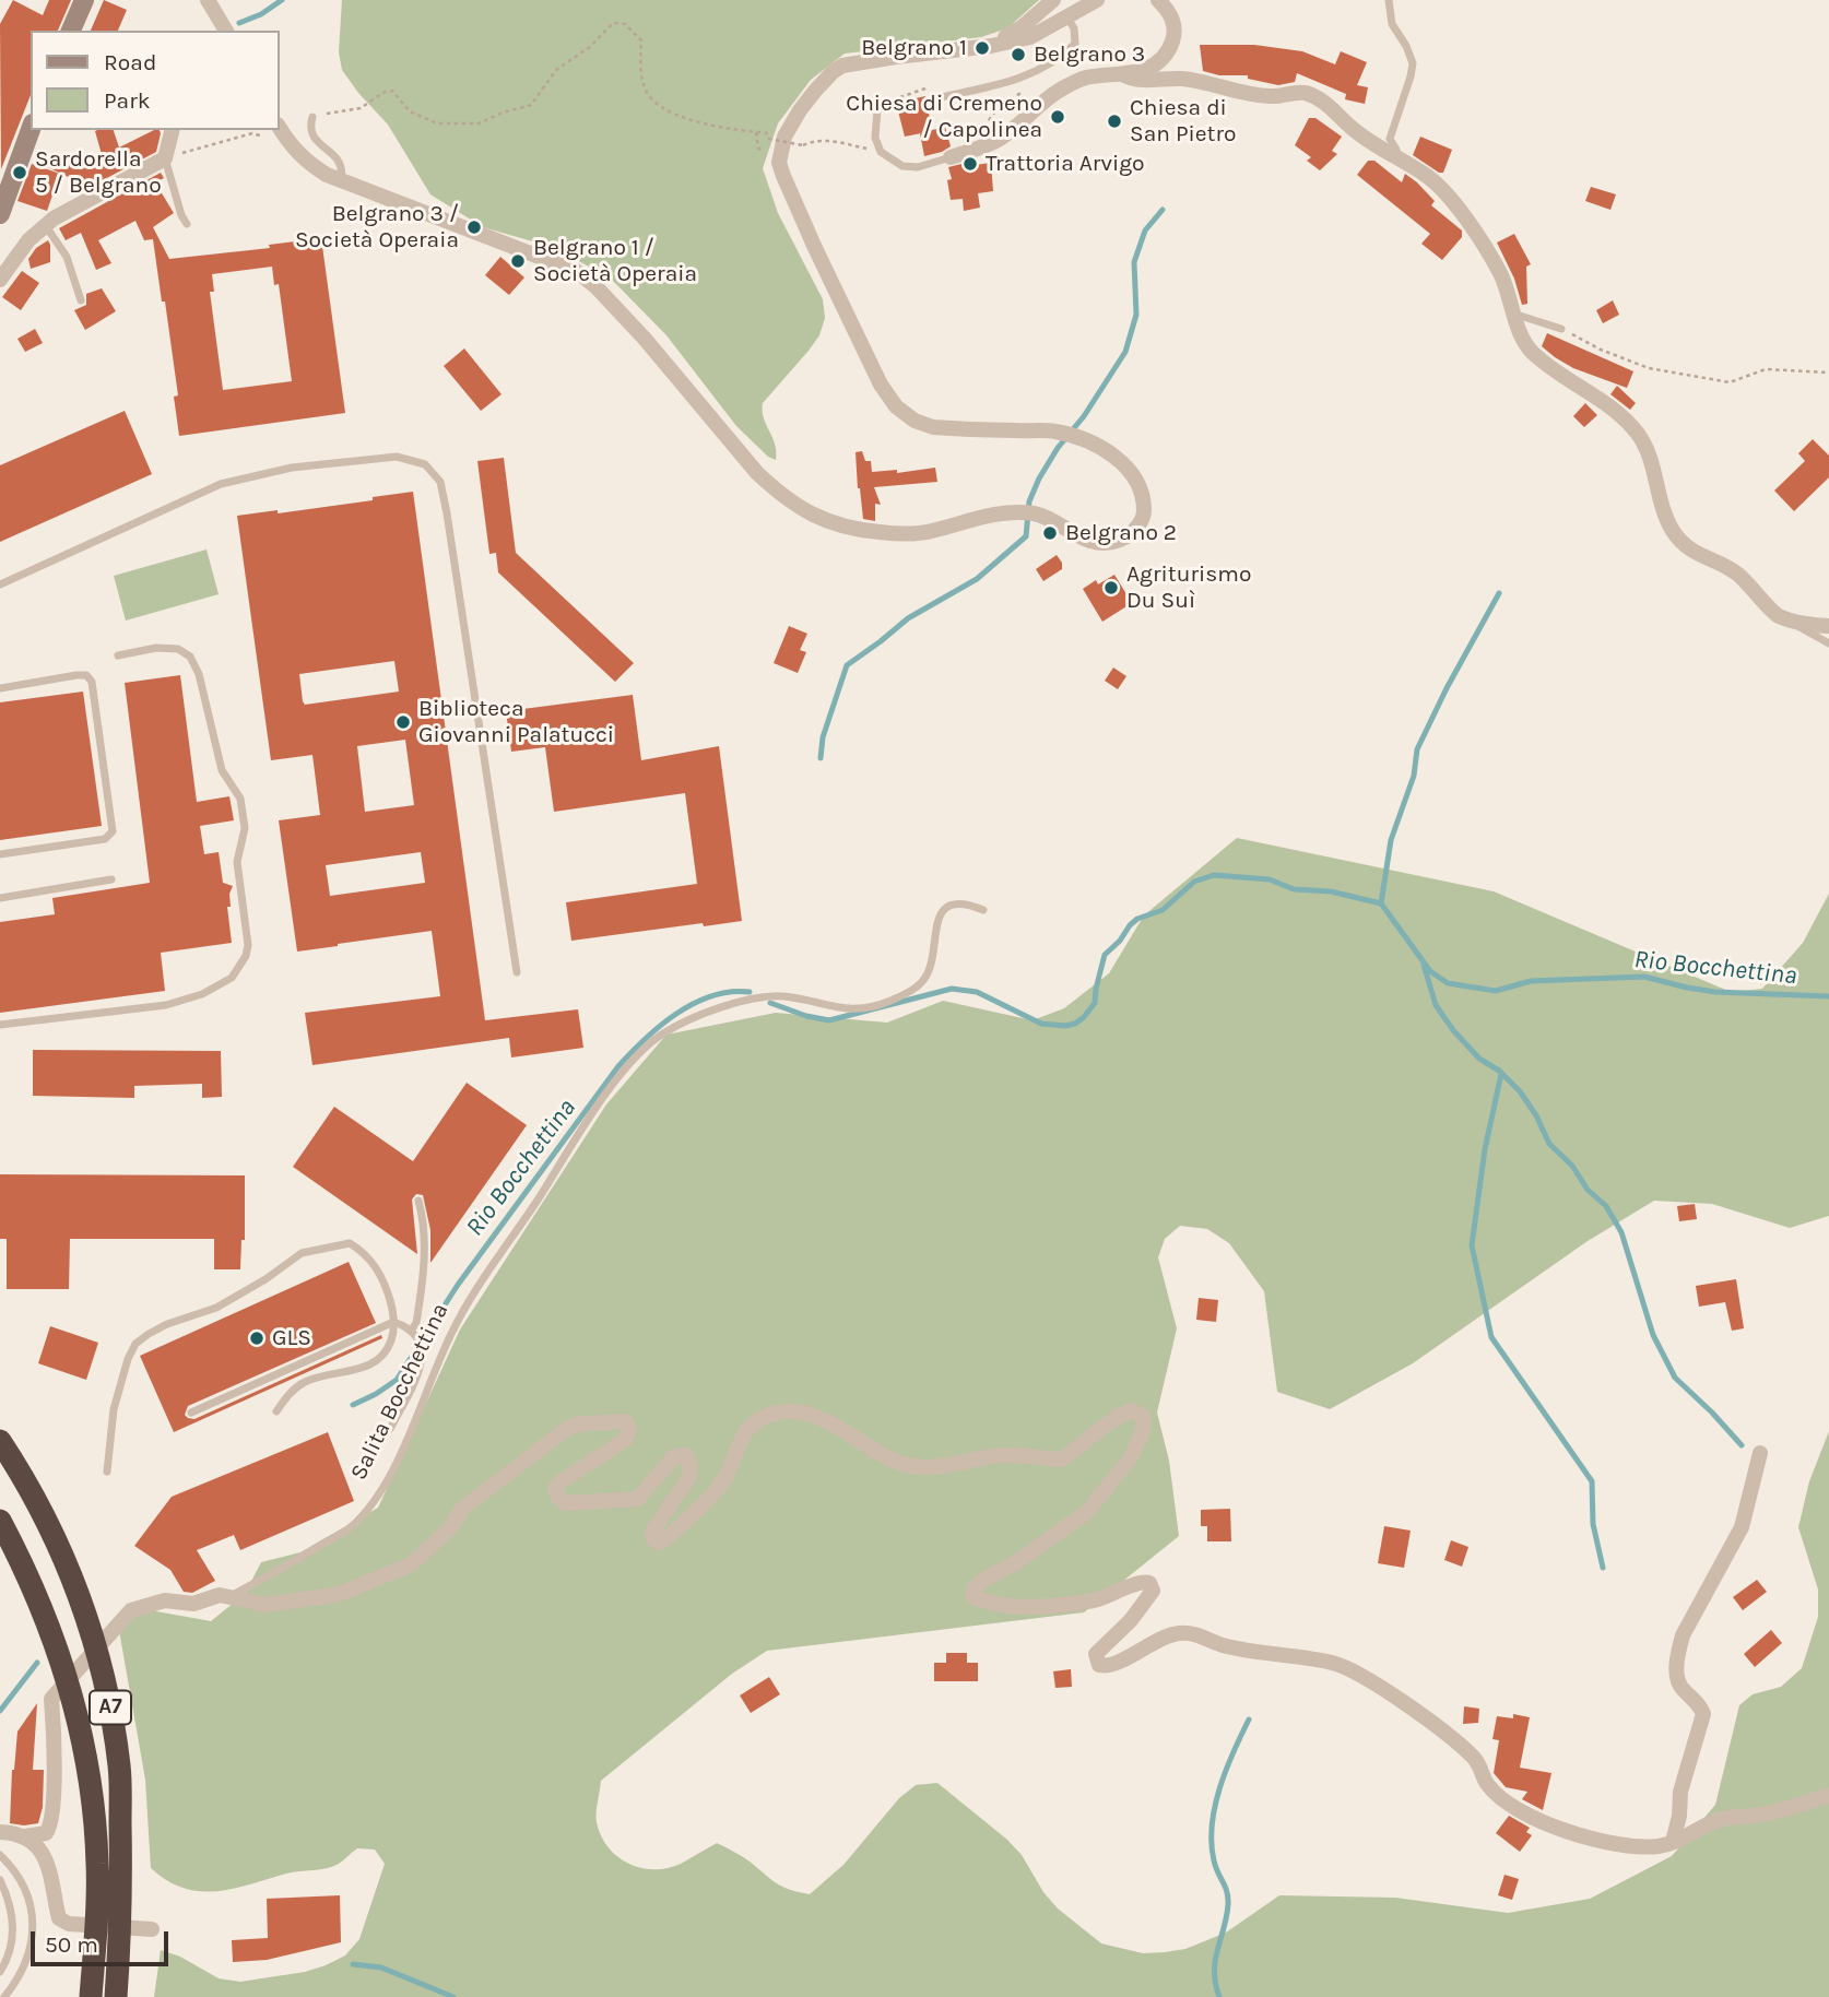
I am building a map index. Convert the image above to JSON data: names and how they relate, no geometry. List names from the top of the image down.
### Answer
{
  "streets": {
    "highway": ["A7"],
    "street": ["Salita Bocchettina"]
  },
  "water": ["Rio Bocchettina"],
  "places": [
    "Belgrano 1",
    "Belgrano 3",
    "Chiesa di Cremeno / Capolinea",
    "Chiesa di San Pietro",
    "Trattoria Arvigo",
    "Sardorella 5 / Belgrano",
    "Belgrano 3 / Società Operaia",
    "Belgrano 1 / Società Operaia",
    "Belgrano 2",
    "Agriturismo Du Suì",
    "Biblioteca Giovanni Palatucci",
    "GLS"
  ],
  "legend": ["Road", "Park"],
  "scale_bar": "50 m"
}
